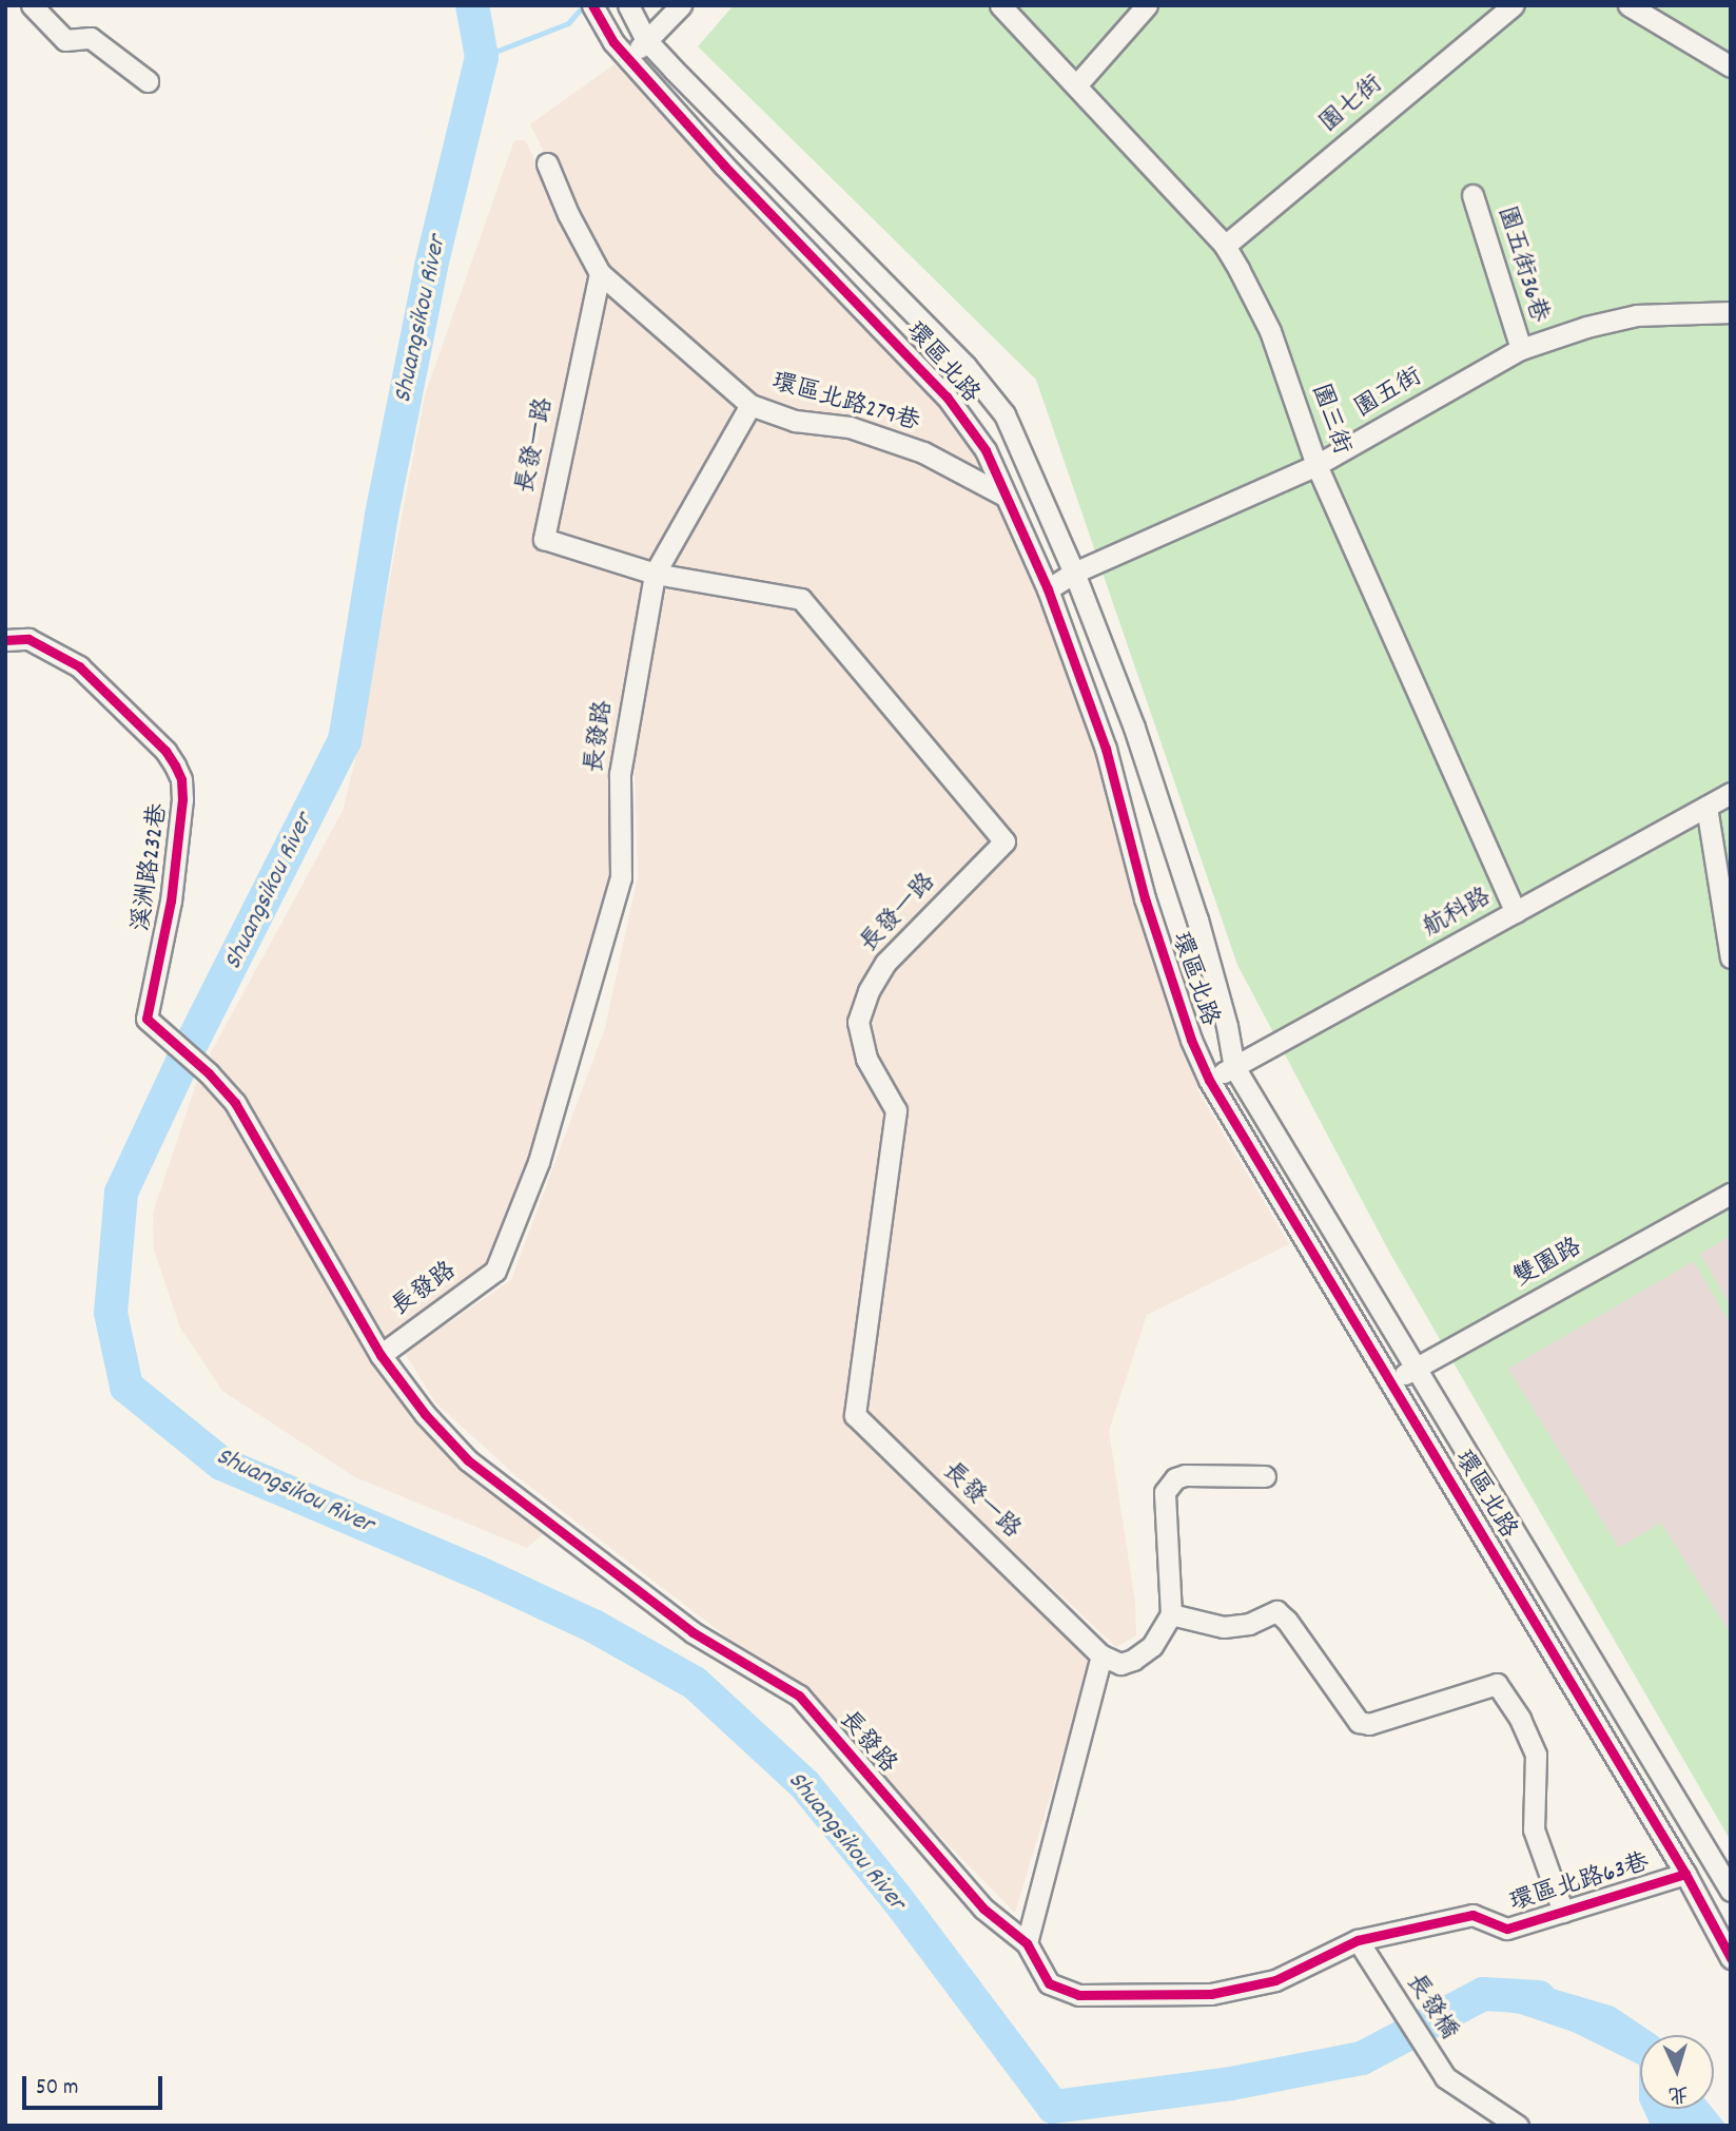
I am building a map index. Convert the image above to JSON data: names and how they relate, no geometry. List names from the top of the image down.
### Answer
{
  "streets": {
    "street": [
      "園七街",
      "園五街36巷",
      "環區北路",
      "園五街",
      "環區北路279巷",
      "園三街",
      "長發一路",
      "長發路",
      "溪洲路232巷",
      "航科路",
      "雙園路",
      "環區北路63巷",
      "長發橋"
    ]
  },
  "crossings": [
    ["園七街", "園三街"],
    ["園五街36巷", "園五街"],
    ["環區北路", "園五街"],
    ["環區北路", "環區北路279巷"],
    ["環區北路", "航科路"],
    ["環區北路", "雙園路"],
    ["環區北路", "環區北路63巷"],
    ["園五街", "園三街"],
    ["環區北路279巷", "長發路"],
    ["園三街", "航科路"],
    ["長發一路", "長發路"],
    ["長發路", "溪洲路232巷"],
    ["長發路", "環區北路63巷"],
    ["長發路", "長發橋"],
    ["環區北路63巷", "長發橋"]
  ],
  "water": ["Shuangsikou River"],
  "scale_bar": "50 m",
  "north": "bottom"
}
